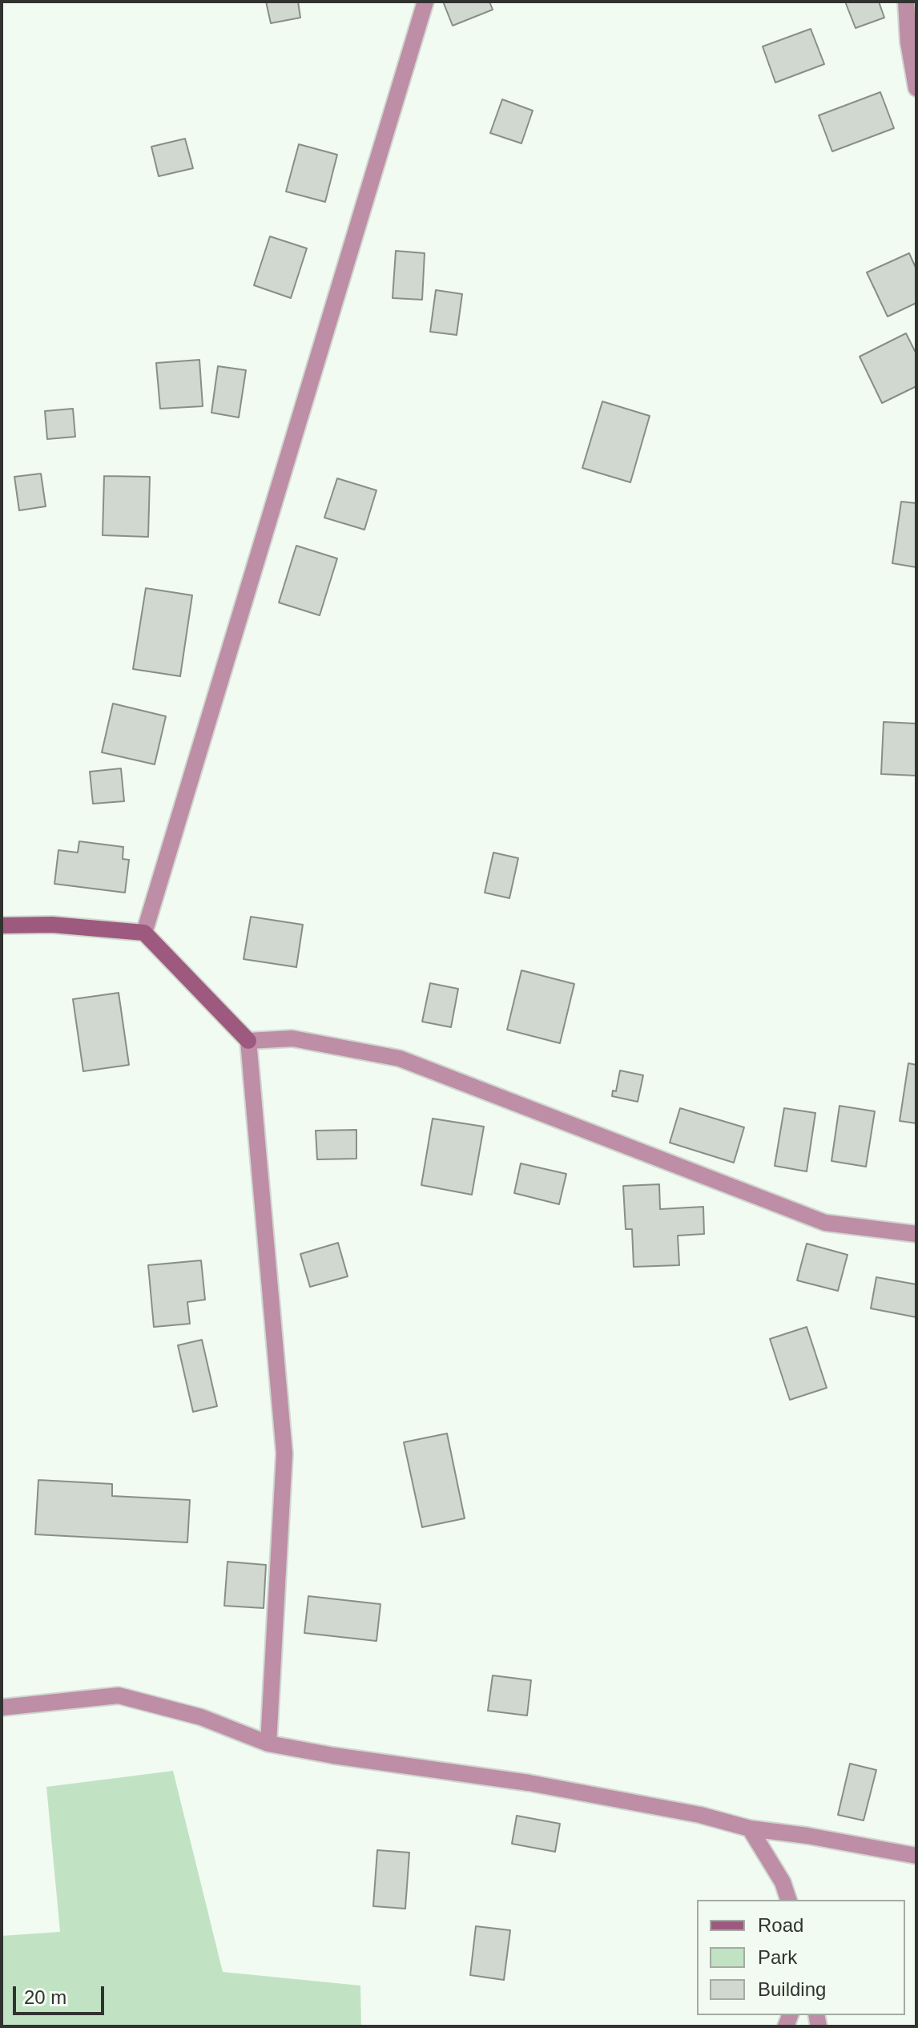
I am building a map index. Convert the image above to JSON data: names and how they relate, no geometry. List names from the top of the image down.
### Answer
{
  "legend": ["Road", "Park", "Building"],
  "scale_bar": "20 m"
}
